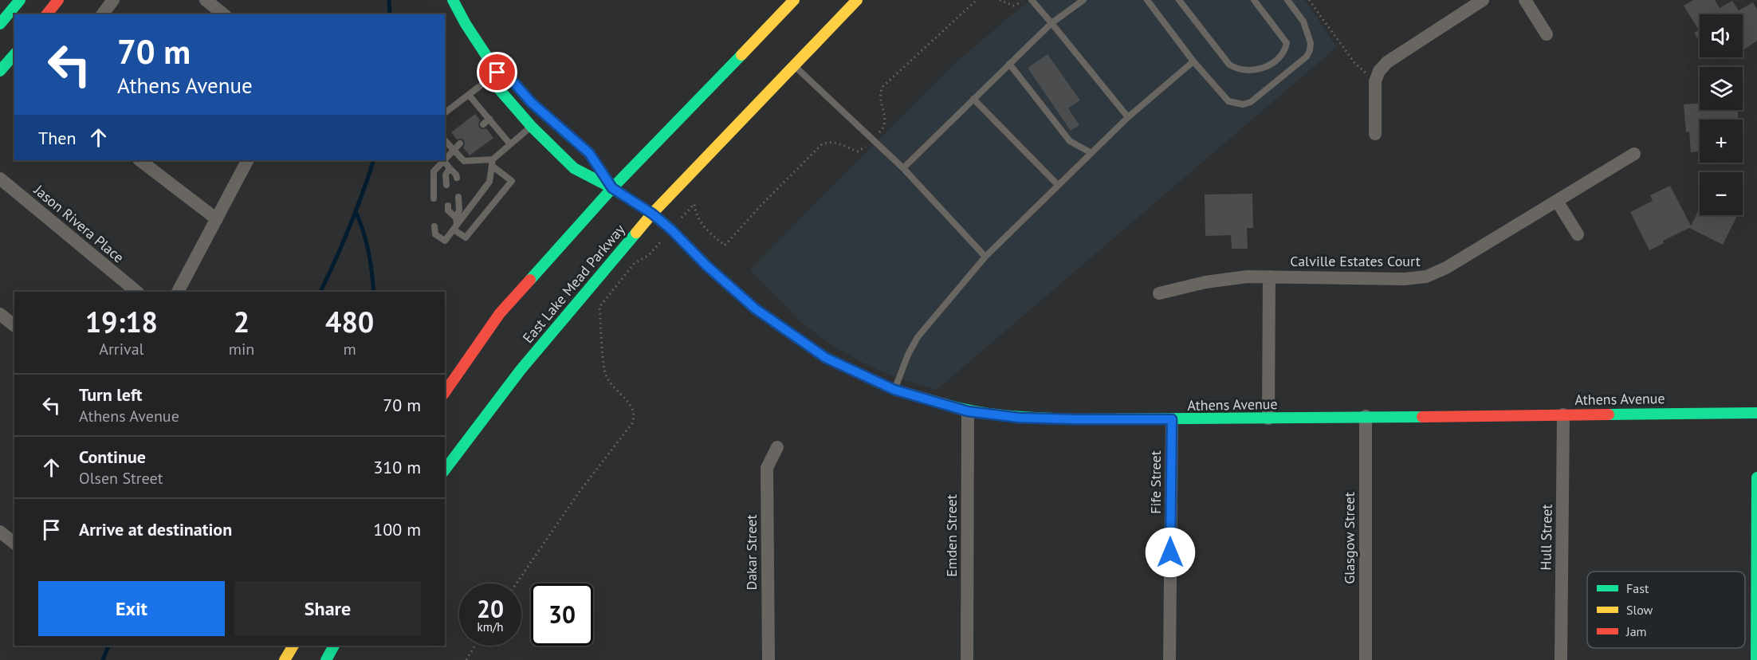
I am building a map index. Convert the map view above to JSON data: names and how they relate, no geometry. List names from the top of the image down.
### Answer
{
  "streets": {
    "street": [
      "Jason Rivera Place",
      "Calville Estates Court",
      "East Lake Mead Parkway",
      "Athens Avenue",
      "Fife Street",
      "Emden Street",
      "Hull Street",
      "Glasgow Street",
      "Dakar Street"
    ]
  },
  "crossings": [
    ["East Lake Mead Parkway", "Athens Avenue"],
    ["Athens Avenue", "Fife Street"],
    ["Athens Avenue", "Emden Street"],
    ["Athens Avenue", "Hull Street"],
    ["Athens Avenue", "Glasgow Street"]
  ],
  "legend": ["Fast", "Slow", "Jam"],
  "page": {
    "map_buttons": ["+", "−"],
    "turn": ["70 m", "Athens Avenue"],
    "then": "Then",
    "eta": [
      "19:18",
      "Arrival",
      "2",
      "min",
      "480",
      "m"
    ],
    "list": [
      {
        "name": "Turn left",
        "note": "Athens Avenue",
        "value": "70 m"
      },
      {
        "name": "Continue",
        "note": "Olsen Street",
        "value": "310 m"
      },
      {
        "name": "Arrive at destination",
        "value": "100 m"
      }
    ],
    "buttons": ["Exit", "Share"],
    "speed": "20 km/h",
    "limit": "30"
  }
}
